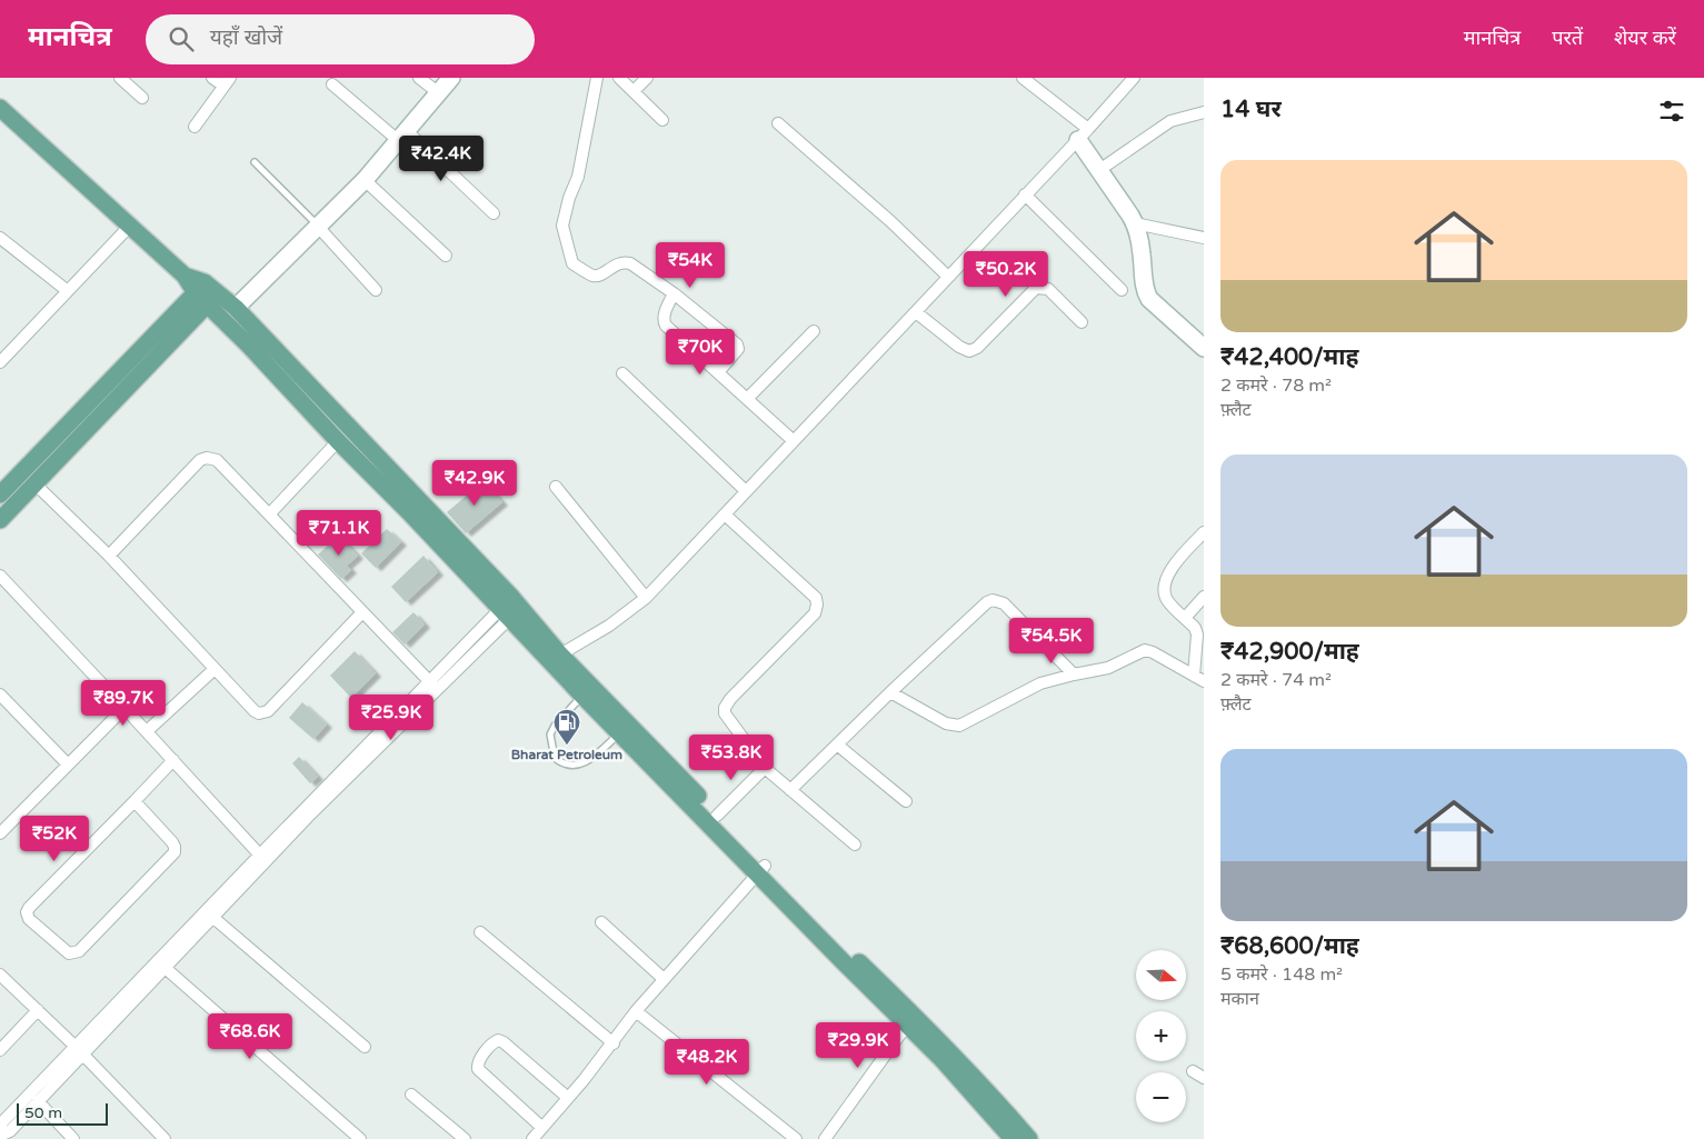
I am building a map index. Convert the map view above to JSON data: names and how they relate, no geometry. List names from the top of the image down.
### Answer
{
  "places": {
    "fuel station": ["Bharat Petroleum"]
  },
  "scale_bar": "50 m",
  "north": "right",
  "page": {
    "header": "मानचित्र",
    "search": "यहाँ खोजें",
    "nav": ["मानचित्र", "परतें", "शेयर करें"],
    "heading": "14 घर",
    "price": [
      "₹42.4K",
      "₹54K",
      "₹50.2K",
      "₹70K",
      "₹42.9K",
      "₹71.1K",
      "₹54.5K",
      "₹89.7K",
      "₹25.9K",
      "₹53.8K",
      "₹52K",
      "₹68.6K",
      "₹29.9K",
      "₹48.2K"
    ],
    "list": [
      {
        "name": "₹42,400/माह",
        "note": "2 कमरे · 78 m² · फ़्लैट"
      },
      {
        "name": "₹42,900/माह",
        "note": "2 कमरे · 74 m² · फ़्लैट"
      },
      {
        "name": "₹68,600/माह",
        "note": "5 कमरे · 148 m² · मकान"
      }
    ],
    "map_buttons": ["+", "−"],
    "scale": "50 m"
  }
}
